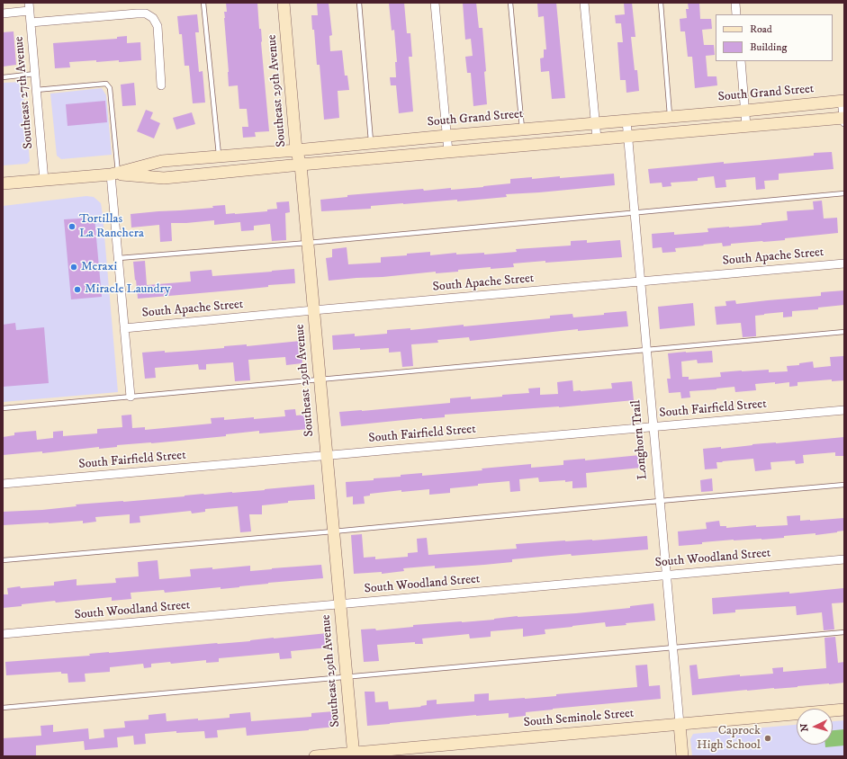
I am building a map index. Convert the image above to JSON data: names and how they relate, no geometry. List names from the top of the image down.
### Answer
{
  "streets": {
    "main road": [
      "Southeast 29th Avenue",
      "South Grand Street",
      "Longhorn Trail",
      "South Seminole Street"
    ],
    "street": [
      "Southeast 27th Avenue",
      "South Apache Street",
      "South Fairfield Street",
      "South Woodland Street"
    ]
  },
  "crossings": [
    ["Southeast 29th Avenue", "South Grand Street"],
    ["Southeast 29th Avenue", "South Apache Street"],
    ["Southeast 29th Avenue", "South Fairfield Street"],
    ["Southeast 29th Avenue", "South Woodland Street"],
    ["Southeast 29th Avenue", "South Seminole Street"],
    ["Southeast 27th Avenue", "South Grand Street"],
    ["South Grand Street", "Longhorn Trail"],
    ["South Apache Street", "Longhorn Trail"],
    ["South Fairfield Street", "Longhorn Trail"],
    ["Longhorn Trail", "South Woodland Street"],
    ["Longhorn Trail", "South Seminole Street"]
  ],
  "places": [
    "Tortillas La Ranchera",
    "Meraxi",
    "Miracle Laundry",
    "Caprock High School"
  ],
  "legend": ["Road", "Building"],
  "north": "left"
}
